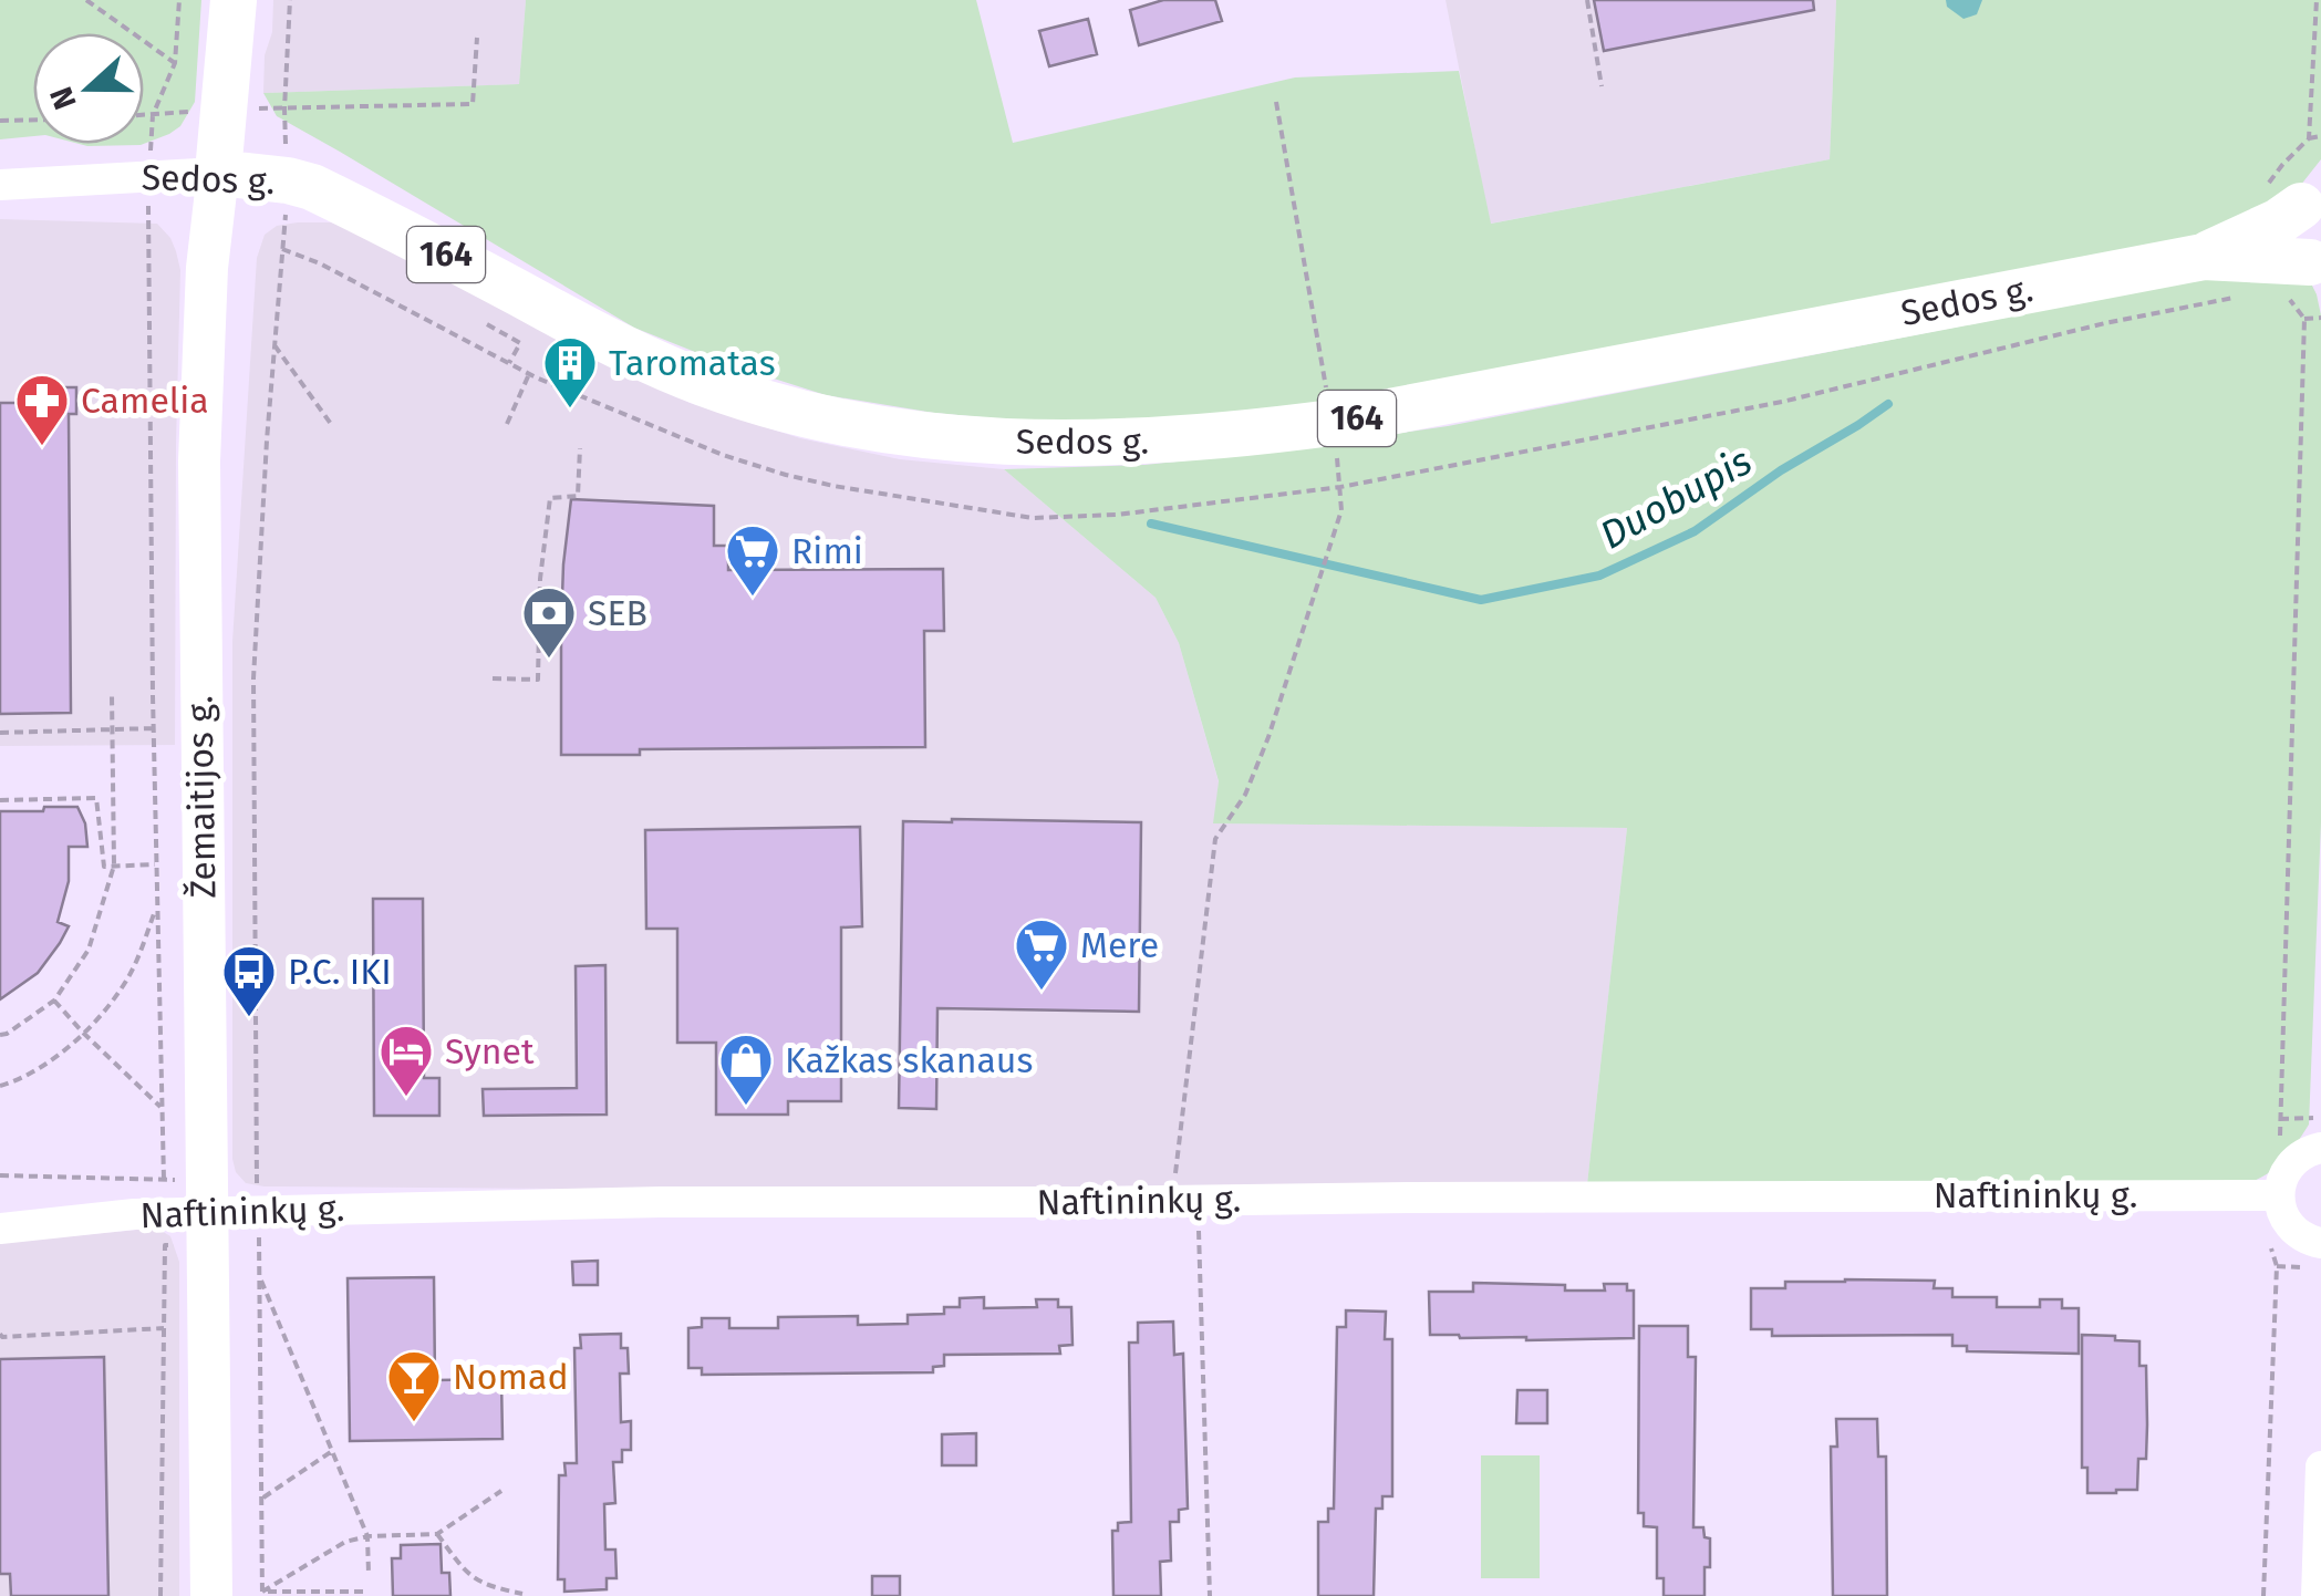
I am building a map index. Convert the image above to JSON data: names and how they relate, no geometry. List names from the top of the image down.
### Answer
{
  "streets": {
    "main road": ["Sedos g.", "164", "Žemaitijos g."],
    "street": ["Naftininkų g."]
  },
  "crossings": [
    ["Sedos g.", "164"],
    ["Sedos g.", "Žemaitijos g."],
    ["Žemaitijos g.", "Naftininkų g."]
  ],
  "water": ["Duobupis"],
  "places": {
    "building": ["Taromatas"],
    "pharmacy": ["Camelia"],
    "supermarket": ["Rimi", "Mere"],
    "bank": ["SEB"],
    "bus stop": ["P.C. IKI"],
    "hotel": ["Synet"],
    "shop": ["Kažkas skanaus"],
    "bar": ["Nomad"]
  },
  "north": "left"
}
